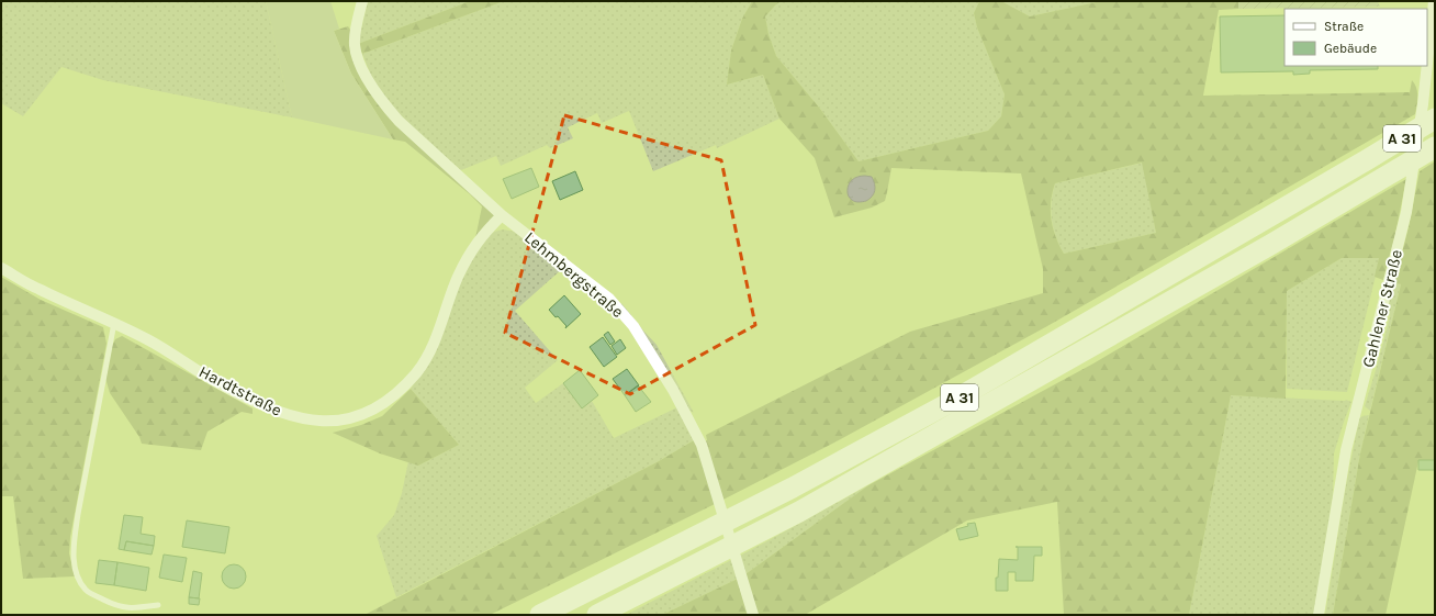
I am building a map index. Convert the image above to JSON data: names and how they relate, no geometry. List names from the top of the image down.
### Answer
{
  "streets": {
    "highway": ["A 31"],
    "street": ["Lehmbergstraße", "Gahlener Straße", "Hardtstraße"]
  },
  "crossings": [
    ["Lehmbergstraße", "Hardtstraße"]
  ],
  "legend": ["Straße", "Gebäude"]
}
